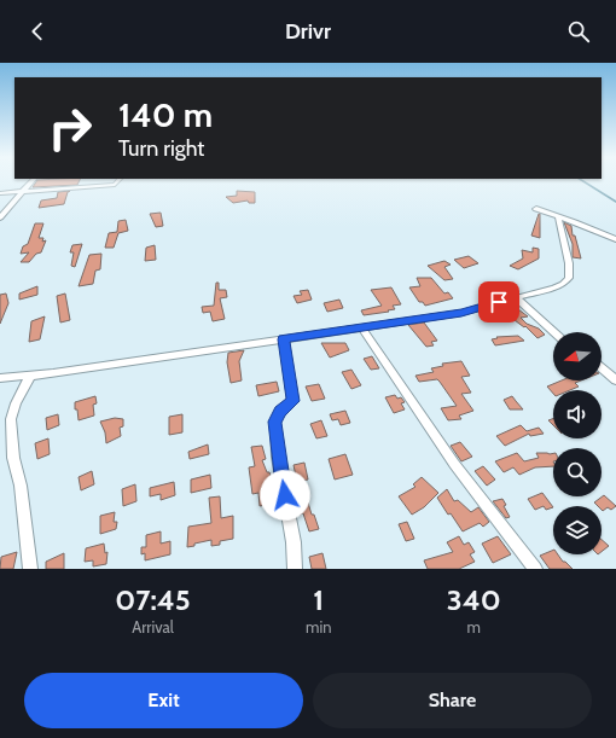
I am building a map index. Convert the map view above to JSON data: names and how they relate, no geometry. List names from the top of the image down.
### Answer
{
  "north": "left",
  "page": {
    "header": "Drivr",
    "turn": ["140 m", "Turn right"],
    "eta": [
      "07:45",
      "Arrival",
      "1",
      "min",
      "340",
      "m"
    ],
    "buttons": ["Exit", "Share"]
  }
}
